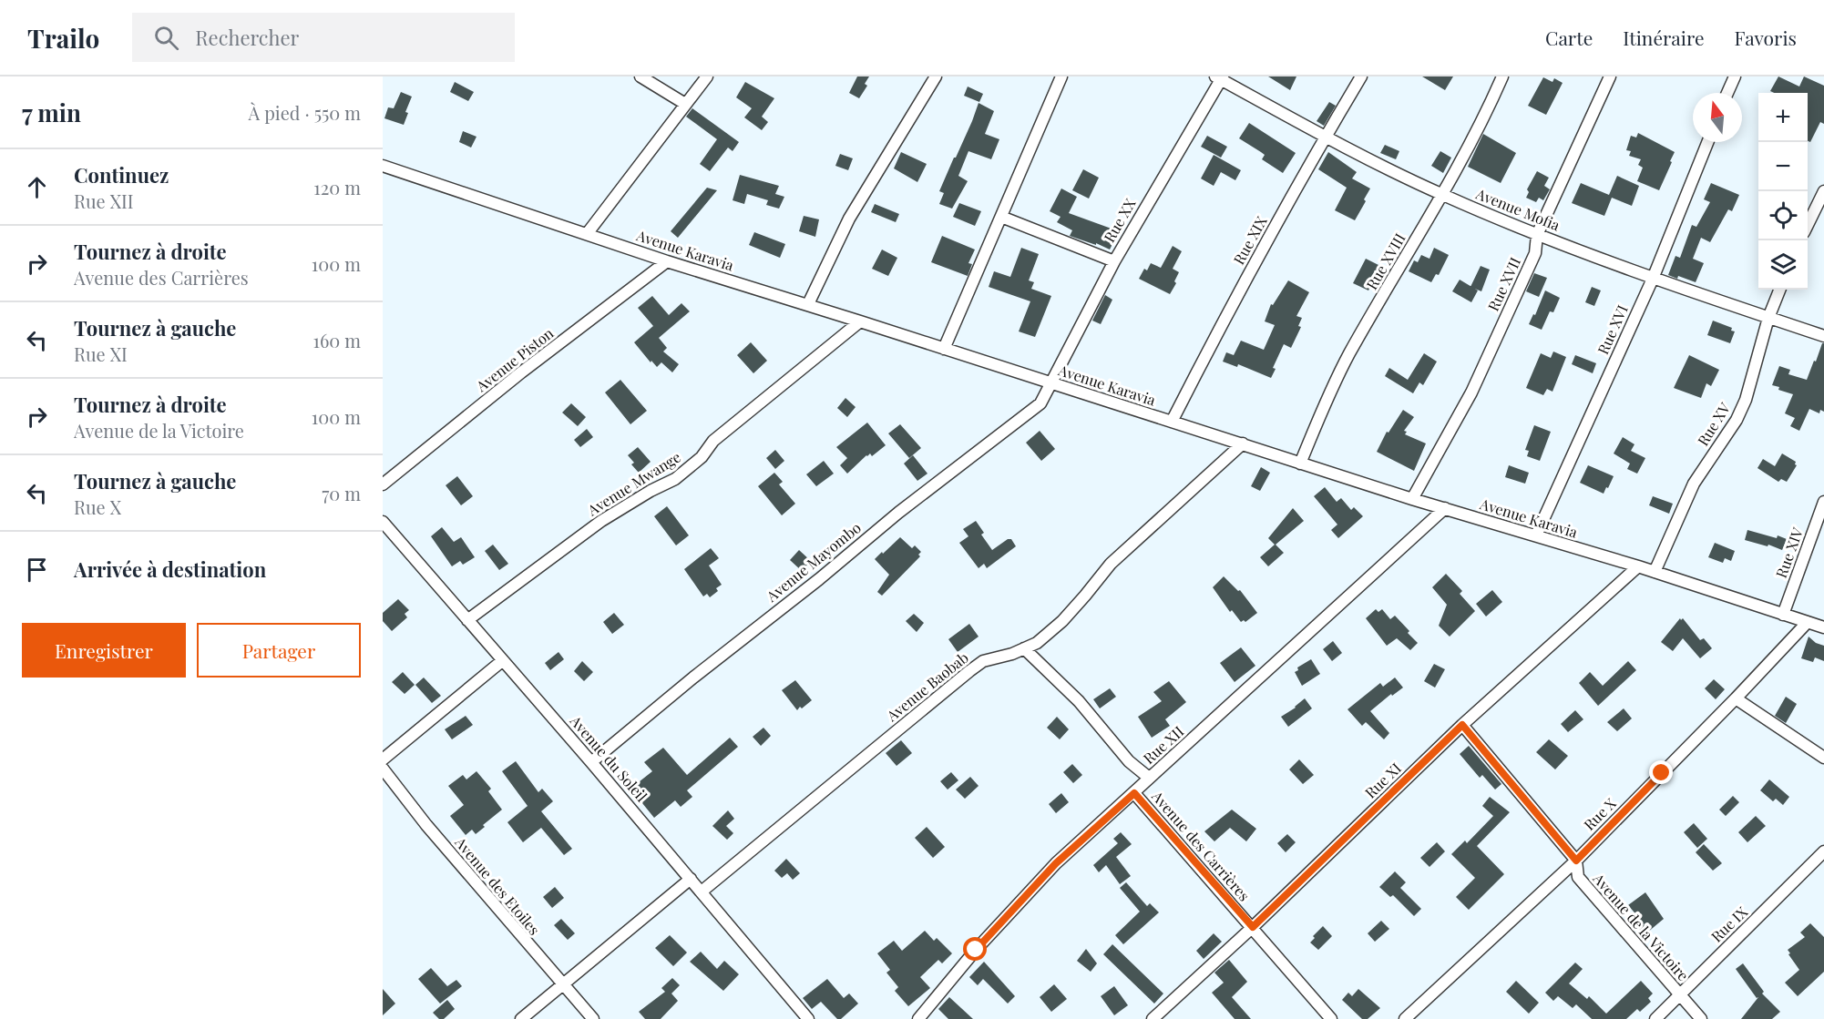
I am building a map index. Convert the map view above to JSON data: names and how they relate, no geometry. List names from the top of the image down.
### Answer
{
  "streets": {
    "street": [
      "Avenue Mofia",
      "Rue XX",
      "Rue XIX",
      "Avenue Karavia",
      "Rue XVIII",
      "Rue XVII",
      "Rue XVI",
      "Avenue Piston",
      "Rue XV",
      "Avenue Mwange",
      "Rue XIV",
      "Avenue Mayombo",
      "Avenue Baobab",
      "Rue XII",
      "Avenue du Soleil",
      "Rue XI",
      "Rue X",
      "Avenue des Carrières",
      "Avenue des Etoiles",
      "Rue IX",
      "Avenue de la Victoire"
    ]
  },
  "crossings": [
    ["Avenue Mofia", "Rue XX"],
    ["Avenue Mofia", "Rue XIX"],
    ["Avenue Mofia", "Rue XVIII"],
    ["Avenue Mofia", "Rue XVII"],
    ["Avenue Mofia", "Rue XVI"],
    ["Avenue Mofia", "Rue XV"],
    ["Rue XX", "Avenue Karavia"],
    ["Rue XX", "Avenue Mayombo"],
    ["Rue XIX", "Avenue Karavia"],
    ["Avenue Karavia", "Rue XVIII"],
    ["Avenue Karavia", "Rue XVII"],
    ["Avenue Karavia", "Rue XVI"],
    ["Avenue Karavia", "Avenue Piston"],
    ["Avenue Karavia", "Rue XV"],
    ["Avenue Karavia", "Avenue Mwange"],
    ["Avenue Karavia", "Rue XIV"],
    ["Avenue Karavia", "Avenue Mayombo"],
    ["Avenue Karavia", "Avenue Baobab"],
    ["Avenue Karavia", "Rue XII"],
    ["Avenue Karavia", "Rue XI"],
    ["Avenue Karavia", "Rue X"],
    ["Avenue Mwange", "Avenue du Soleil"],
    ["Avenue Mayombo", "Avenue du Soleil"],
    ["Avenue Baobab", "Avenue du Soleil"],
    ["Avenue Baobab", "Avenue des Carrières"],
    ["Rue XII", "Avenue des Carrières"],
    ["Rue XI", "Avenue des Carrières"],
    ["Rue XI", "Avenue de la Victoire"],
    ["Rue X", "Avenue de la Victoire"],
    ["Rue IX", "Avenue de la Victoire"]
  ],
  "north": "top",
  "page": {
    "header": "Trailo",
    "search": "Rechercher",
    "nav": ["Carte", "Itinéraire", "Favoris"],
    "heading": ["7 min", "À pied · 550 m"],
    "map_buttons": ["+", "−"],
    "list": [
      ["Continuez", "Rue XII", "120 m"],
      ["Tournez à droite", "Avenue des Carrières", "100 m"],
      ["Tournez à gauche", "Rue XI", "160 m"],
      ["Tournez à droite", "Avenue de la Victoire", "100 m"],
      ["Tournez à gauche", "Rue X", "70 m"],
      "Arrivée à destination"
    ],
    "buttons": ["Enregistrer", "Partager"]
  }
}
